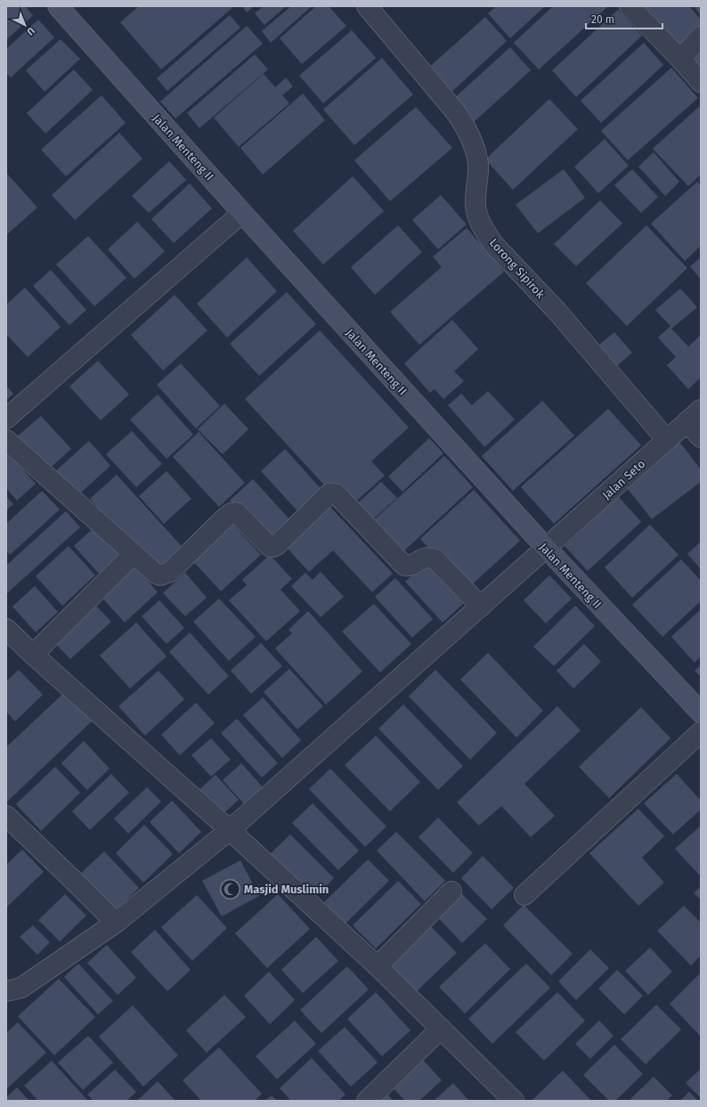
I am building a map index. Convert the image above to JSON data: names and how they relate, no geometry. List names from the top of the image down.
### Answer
{
  "streets": {
    "street": ["Jalan Menteng II", "Lorong Sipirok", "Jalan Seto"]
  },
  "crossings": [
    ["Jalan Menteng II", "Jalan Seto"],
    ["Lorong Sipirok", "Jalan Seto"]
  ],
  "places": {
    "mosque": ["Masjid Muslimin"]
  },
  "scale_bar": "20 m",
  "north": "bottom right"
}
